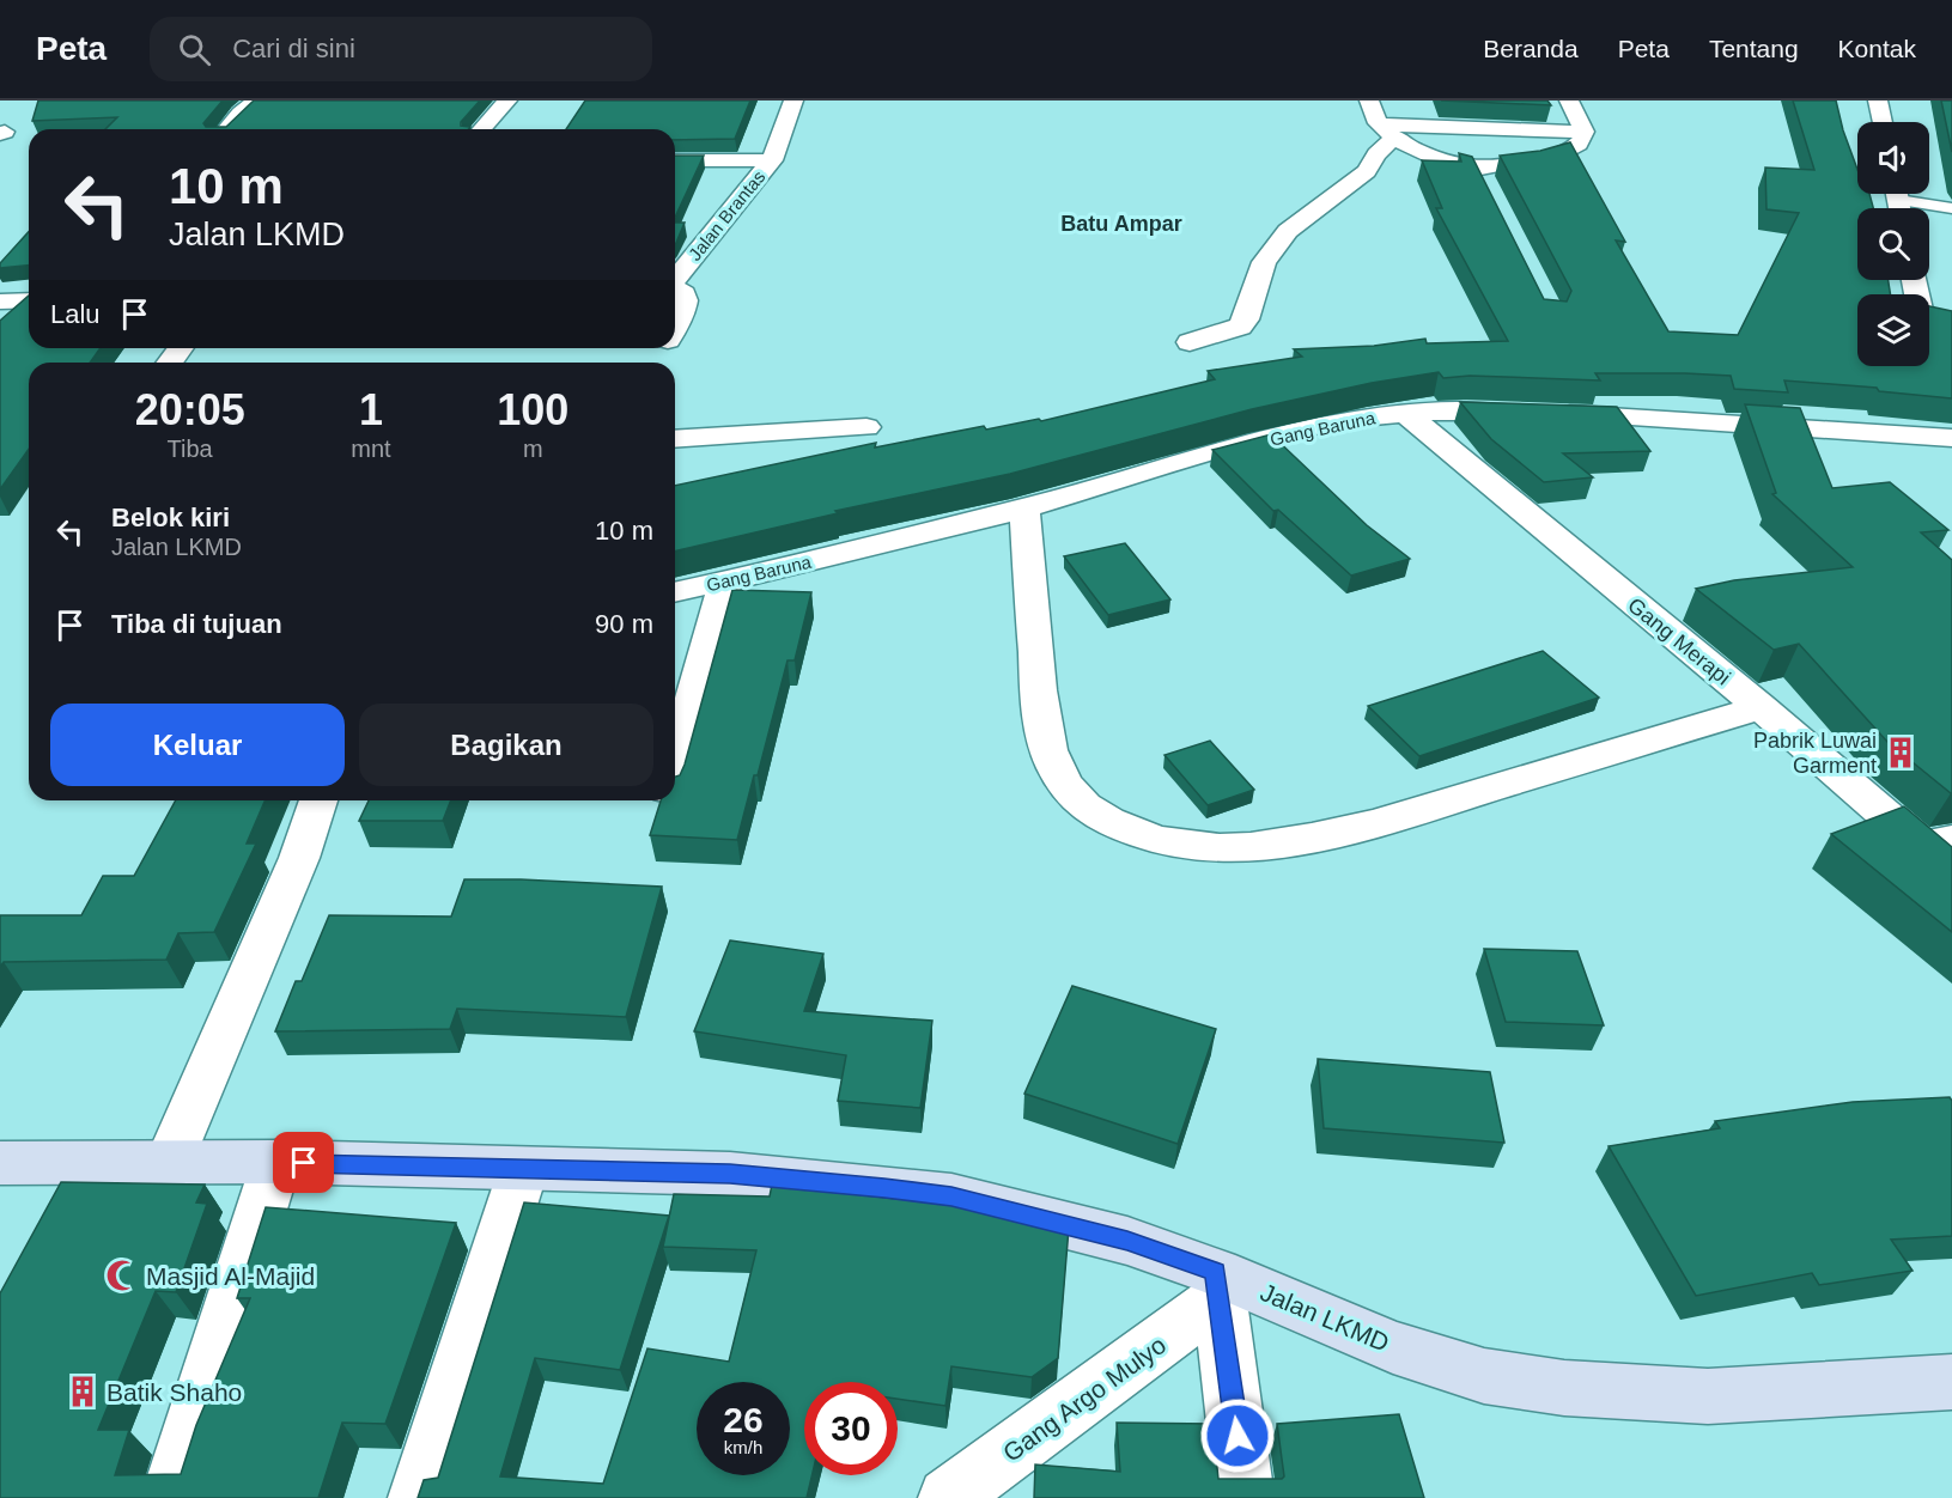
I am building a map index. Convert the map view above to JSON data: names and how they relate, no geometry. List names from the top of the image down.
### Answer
{
  "streets": {
    "street": [
      "Jalan Brantas",
      "Gang Baruna",
      "Gang Merapi",
      "Jalan LKMD",
      "Gang Argo Mulyo"
    ]
  },
  "crossings": [
    ["Gang Baruna", "Gang Merapi"],
    ["Jalan LKMD", "Gang Argo Mulyo"]
  ],
  "districts": ["Batu Ampar"],
  "places": {
    "building": ["Pabrik Luwai Garment", "Batik Shaho"],
    "mosque": ["Masjid Al-Majid"]
  },
  "page": {
    "header": "Peta",
    "search": "Cari di sini",
    "nav": [
      "Beranda",
      "Peta",
      "Tentang",
      "Kontak"
    ],
    "turn": ["10 m", "Jalan LKMD"],
    "then": "Lalu",
    "eta": [
      "20:05",
      "Tiba",
      "1",
      "mnt",
      "100",
      "m"
    ],
    "list": [
      {
        "name": "Belok kiri",
        "note": "Jalan LKMD",
        "value": "10 m"
      },
      {
        "name": "Tiba di tujuan",
        "value": "90 m"
      }
    ],
    "buttons": ["Keluar", "Bagikan"],
    "speed": "26 km/h",
    "limit": "30"
  }
}
